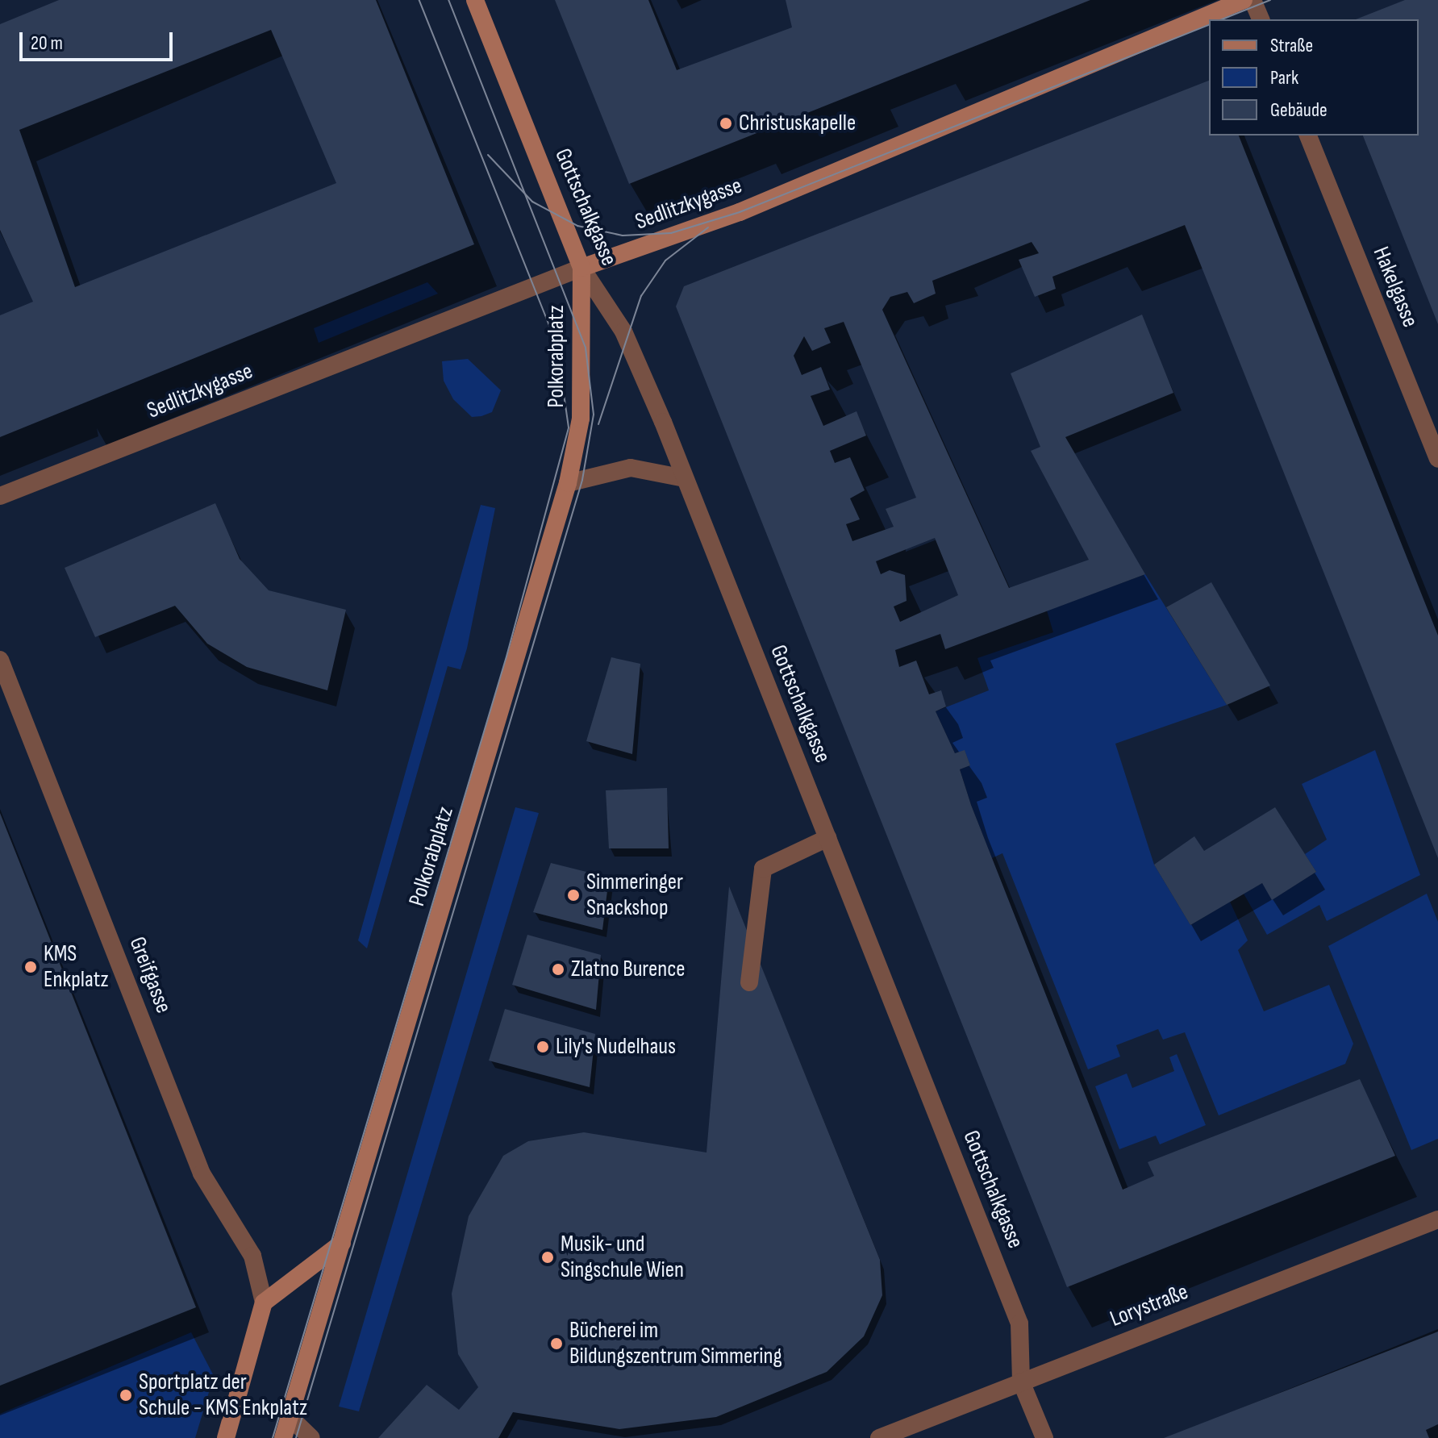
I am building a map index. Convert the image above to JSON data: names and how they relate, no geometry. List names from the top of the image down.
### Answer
{
  "streets": {
    "main road": ["Sedlitzkygasse", "Gottschalkgasse", "Polkorabplatz"],
    "street": ["Hakelgasse", "Greifgasse", "Lorystraße"]
  },
  "crossings": [
    ["Sedlitzkygasse", "Gottschalkgasse"],
    ["Sedlitzkygasse", "Polkorabplatz"],
    ["Gottschalkgasse", "Polkorabplatz"],
    ["Gottschalkgasse", "Lorystraße"]
  ],
  "places": [
    "Christuskapelle",
    "Simmeringer Snackshop",
    "KMS Enkplatz",
    "Zlatno Burence",
    "Lily's Nudelhaus",
    "Musik- und Singschule Wien",
    "Bücherei im Bildungszentrum Simmering",
    "Sportplatz der Schule - KMS Enkplatz"
  ],
  "legend": ["Straße", "Park", "Gebäude"],
  "scale_bar": "20 m"
}
